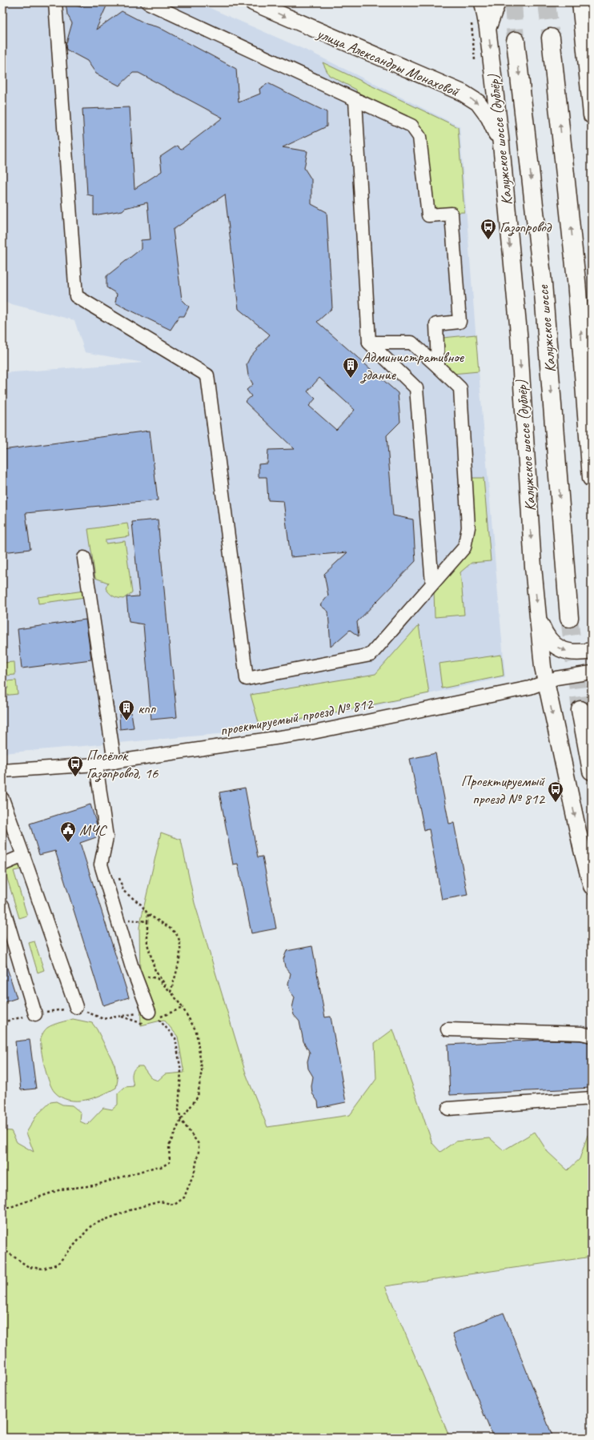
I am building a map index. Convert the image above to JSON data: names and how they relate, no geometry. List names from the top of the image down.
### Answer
{
  "streets": {
    "highway": ["Калужское шоссе"],
    "main road": ["улица Александры Монаховой", "Калужское шоссе (дублёр)"],
    "street": ["проектируемый проезд № 812"]
  },
  "crossings": [
    ["улица Александры Монаховой", "Калужское шоссе (дублёр)"],
    ["Калужское шоссе (дублёр)", "проектируемый проезд № 812"]
  ],
  "one_way": ["улица Александры Монаховой", "Калужское шоссе (дублёр)"],
  "places": {
    "bus stop": ["Газопровод", "Посёлок Газопровод, 16", "Проектируемый проезд № 812"],
    "building": ["Административное здание", "кпп"],
    "public building": ["МЧС"]
  }
}
